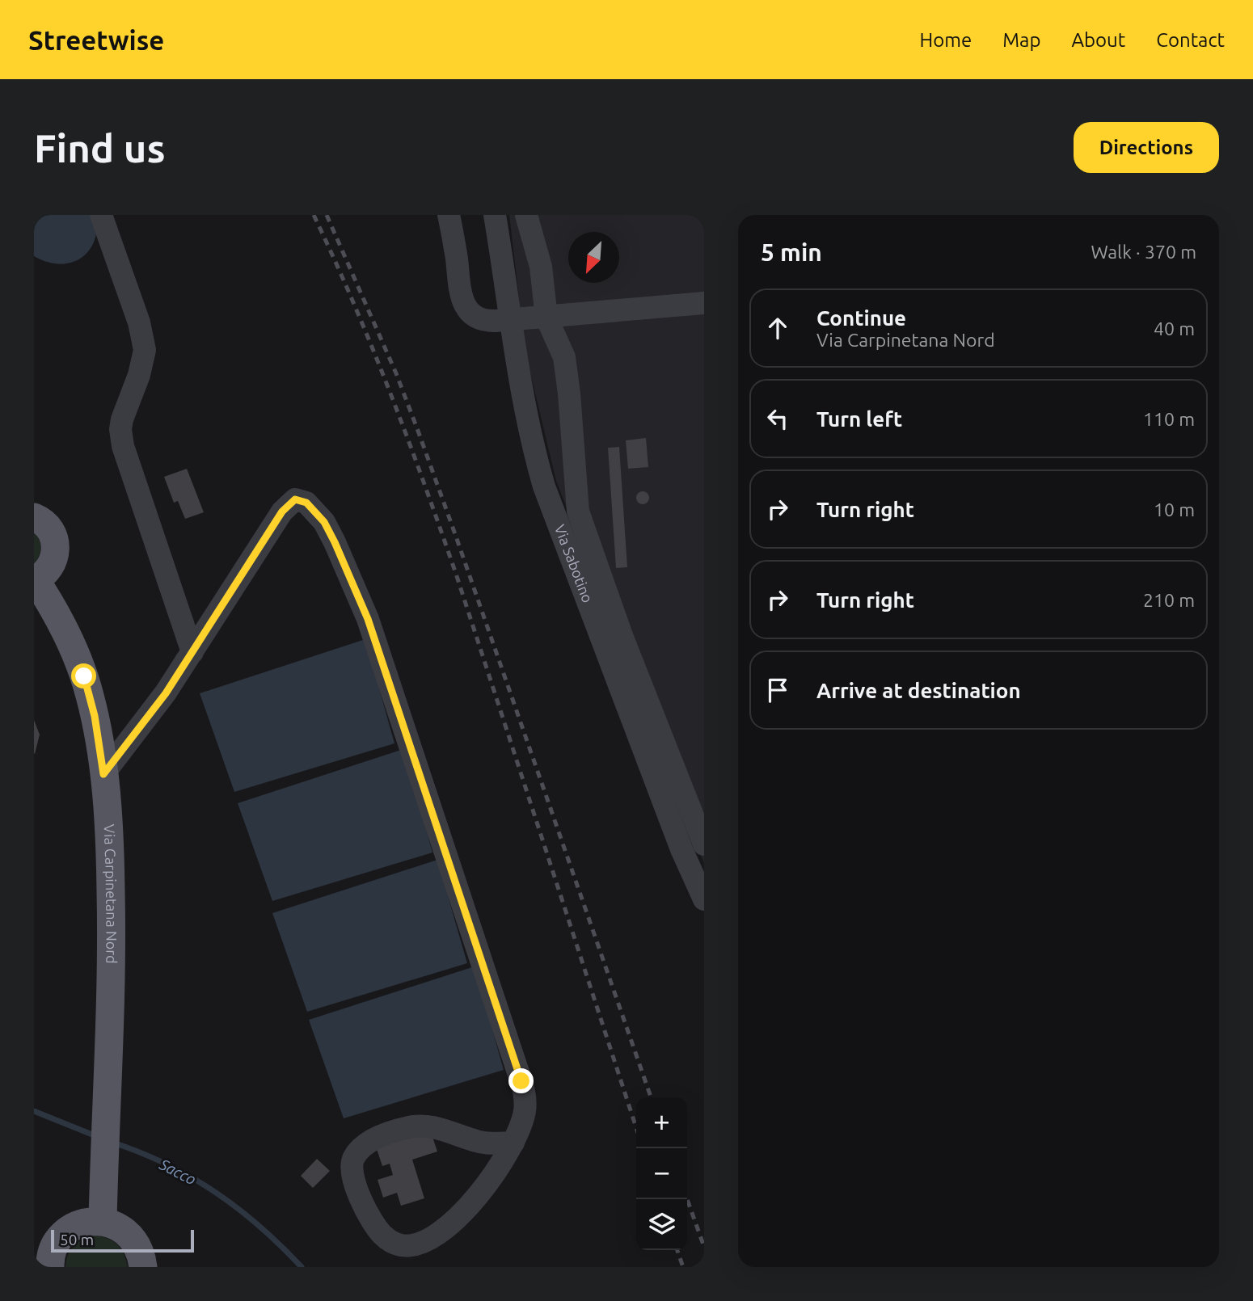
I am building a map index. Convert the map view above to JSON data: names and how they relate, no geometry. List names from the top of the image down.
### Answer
{
  "streets": {
    "main road": ["Via Carpinetana Nord"],
    "street": ["Via Sabotino"]
  },
  "water": ["Sacco"],
  "scale_bar": "50 m",
  "north": "bottom left",
  "page": {
    "header": "Streetwise",
    "nav": [
      "Home",
      "Map",
      "About",
      "Contact"
    ],
    "buttons": "Directions",
    "title": "Find us",
    "heading": ["5 min", "Walk · 370 m"],
    "list": [
      ["Continue", "Via Carpinetana Nord", "40 m"],
      ["Turn left", "110 m"],
      ["Turn right", "10 m"],
      ["Turn right", "210 m"],
      "Arrive at destination"
    ],
    "map_buttons": ["+", "−"],
    "scale": "50 m"
  }
}
